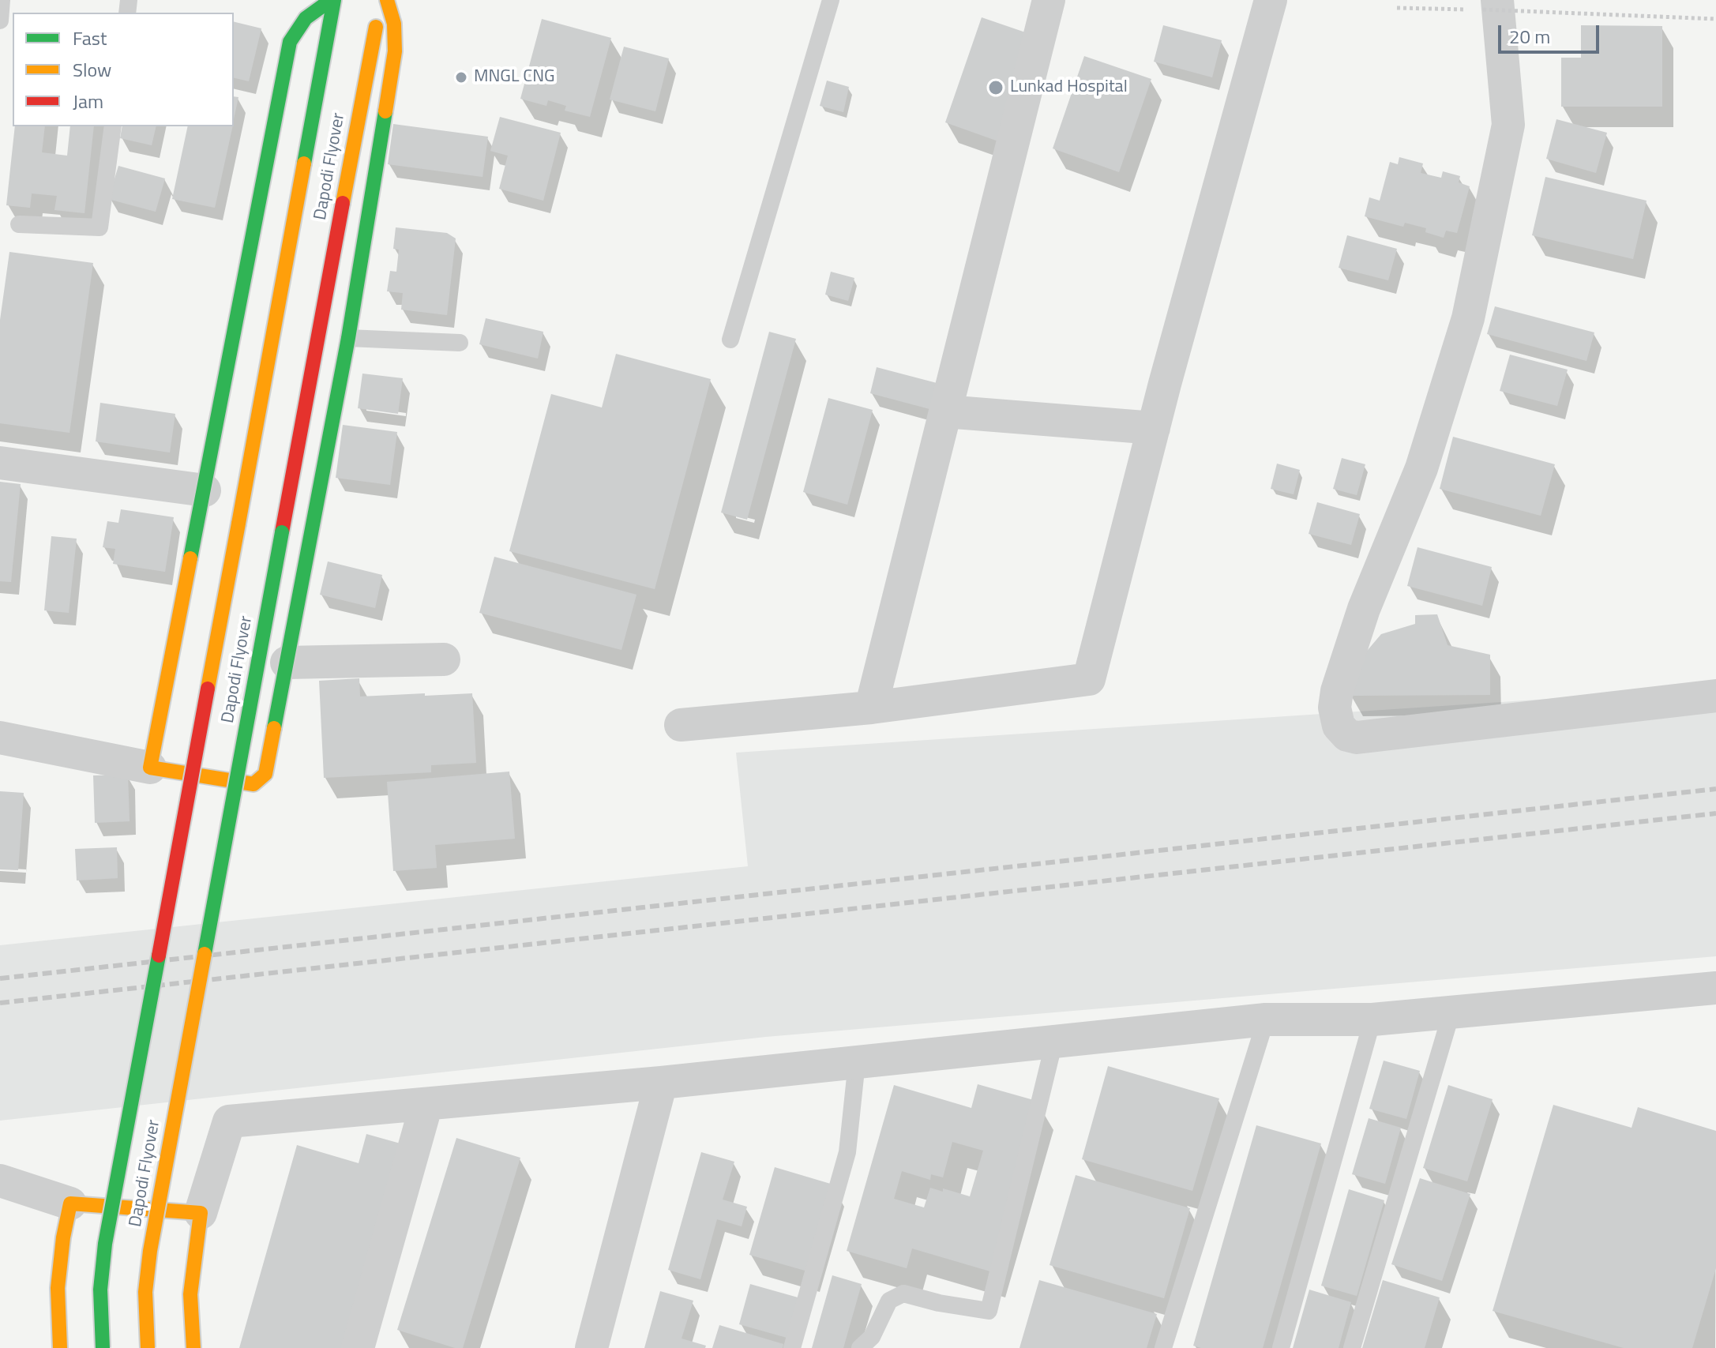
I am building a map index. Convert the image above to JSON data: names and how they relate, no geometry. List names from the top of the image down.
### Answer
{
  "streets": {
    "main road": ["Dapodi Flyover"]
  },
  "places": ["MNGL CNG", "Lunkad Hospital"],
  "legend": ["Fast", "Slow", "Jam"],
  "scale_bar": "20 m"
}
